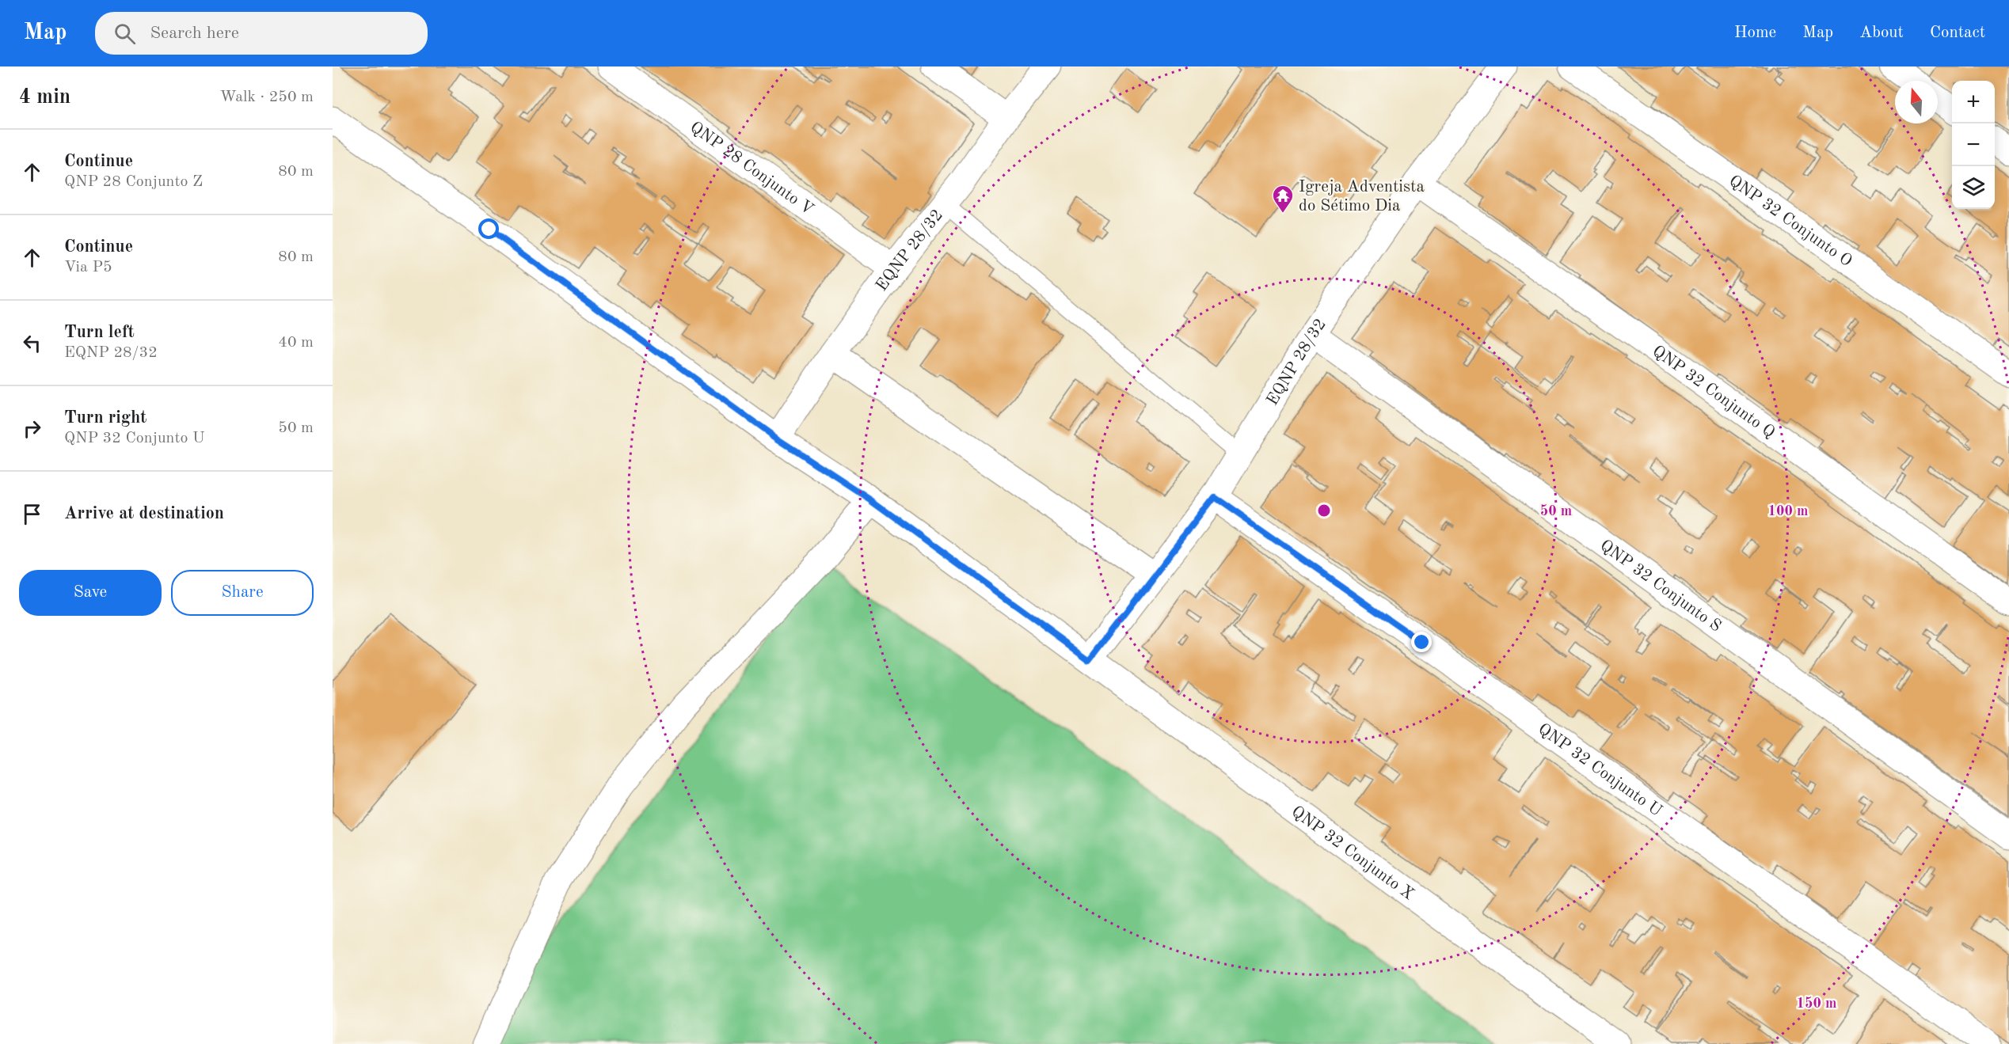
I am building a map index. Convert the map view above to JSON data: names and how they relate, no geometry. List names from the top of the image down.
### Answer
{
  "streets": {
    "street": [
      "QNP 28 Conjunto V",
      "QNP 32 Conjunto O",
      "EQNP 28/32",
      "QNP 32 Conjunto Q",
      "QNP 32 Conjunto S",
      "QNP 32 Conjunto U",
      "QNP 32 Conjunto X"
    ]
  },
  "crossings": [
    ["QNP 28 Conjunto V", "EQNP 28/32"],
    ["EQNP 28/32", "QNP 32 Conjunto Q"],
    ["EQNP 28/32", "QNP 32 Conjunto S"],
    ["EQNP 28/32", "QNP 32 Conjunto U"],
    ["EQNP 28/32", "QNP 32 Conjunto X"]
  ],
  "places": {
    "temple": ["Igreja Adventista do Sétimo Dia"]
  },
  "north": "top",
  "page": {
    "header": "Map",
    "search": "Search here",
    "nav": [
      "Home",
      "Map",
      "About",
      "Contact"
    ],
    "heading": ["4 min", "Walk · 250 m"],
    "map_buttons": ["+", "−"],
    "list": [
      ["Continue", "QNP 28 Conjunto Z", "80 m"],
      ["Continue", "Via P5", "80 m"],
      ["Turn left", "EQNP 28/32", "40 m"],
      ["Turn right", "QNP 32 Conjunto U", "50 m"],
      "Arrive at destination"
    ],
    "buttons": ["Save", "Share"]
  },
  "rings": ["50 m", "100 m", "150 m"]
}
